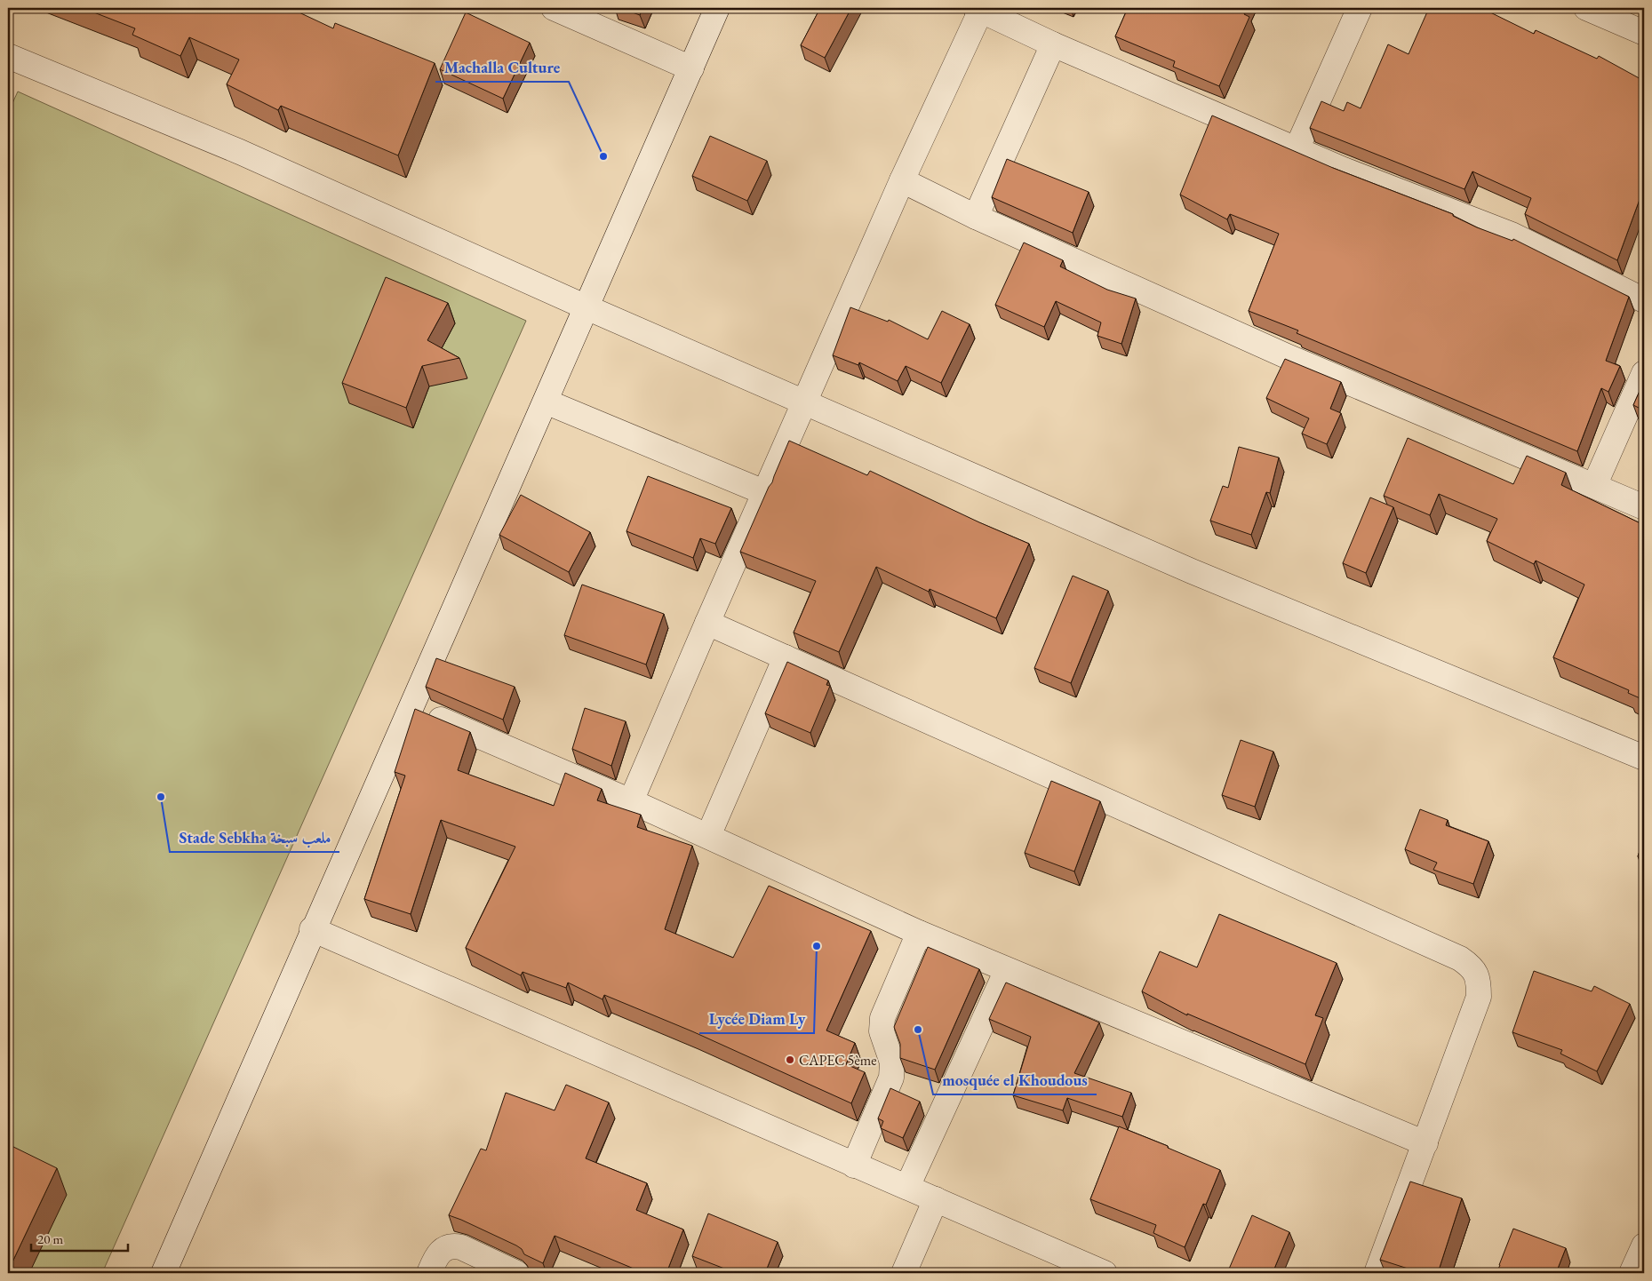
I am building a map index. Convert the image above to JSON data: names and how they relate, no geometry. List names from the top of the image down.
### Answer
{
  "places": [
    "Machalla Culture",
    "Stade Sebkha ملعب سبخة",
    "Lycée Diam Ly",
    "mosquée el Khoudous",
    "CAPEC 5ème"
  ],
  "scale_bar": "20 m"
}
